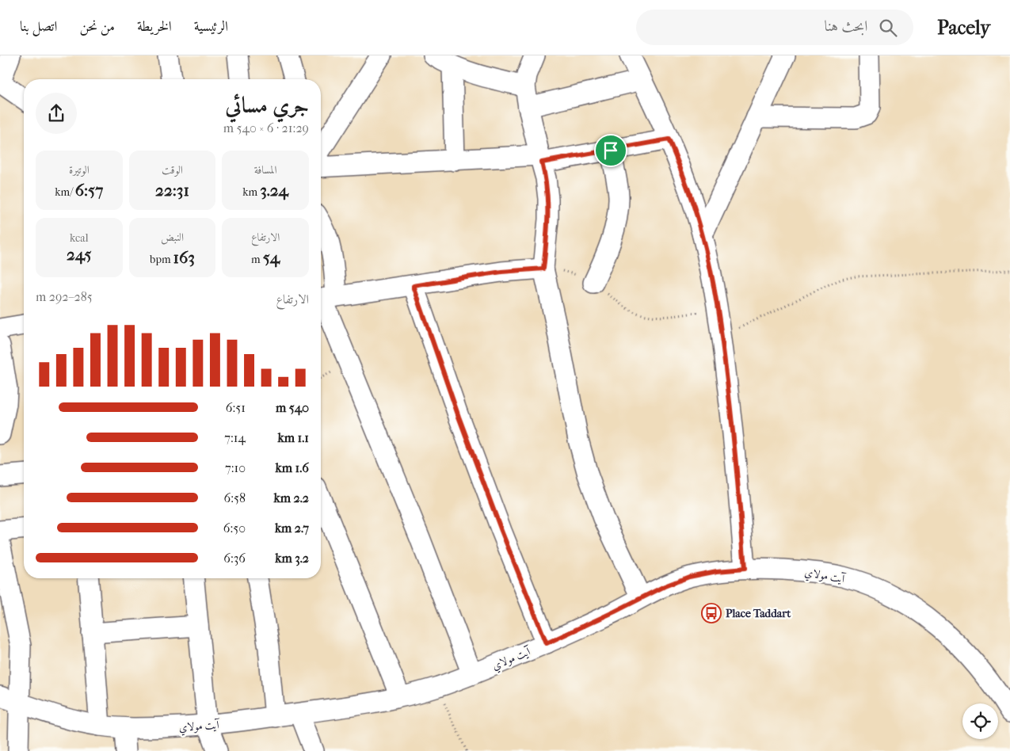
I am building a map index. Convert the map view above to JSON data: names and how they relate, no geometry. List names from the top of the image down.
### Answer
{
  "streets": {
    "street": ["آيت مولاي"]
  },
  "places": {
    "bus stop": ["Place Taddart"]
  },
  "page": {
    "header": "Pacely",
    "search": "ابحث هنا",
    "nav": [
      "الرئيسية",
      "الخريطة",
      "من نحن",
      "اتصل بنا"
    ],
    "heading": ["جري مسائي", "21:29 · 6 × 540 m"],
    "stats": [
      ["المسافة", "3.24 km"],
      ["الوقت", "22:31"],
      ["الوتيرة", "6:57 /km"],
      ["الارتفاع", "54 m"],
      ["النبض", "163 bpm"],
      ["kcal", "245"]
    ],
    "chart": ["الارتفاع", "285–292 m"],
    "list": [
      {
        "name": "540 m",
        "note": "6:51"
      },
      {
        "name": "1.1 km",
        "note": "7:14"
      },
      {
        "name": "1.6 km",
        "note": "7:10"
      },
      {
        "name": "2.2 km",
        "note": "6:58"
      },
      {
        "name": "2.7 km",
        "note": "6:50"
      },
      {
        "name": "3.2 km",
        "note": "6:36"
      }
    ]
  }
}
